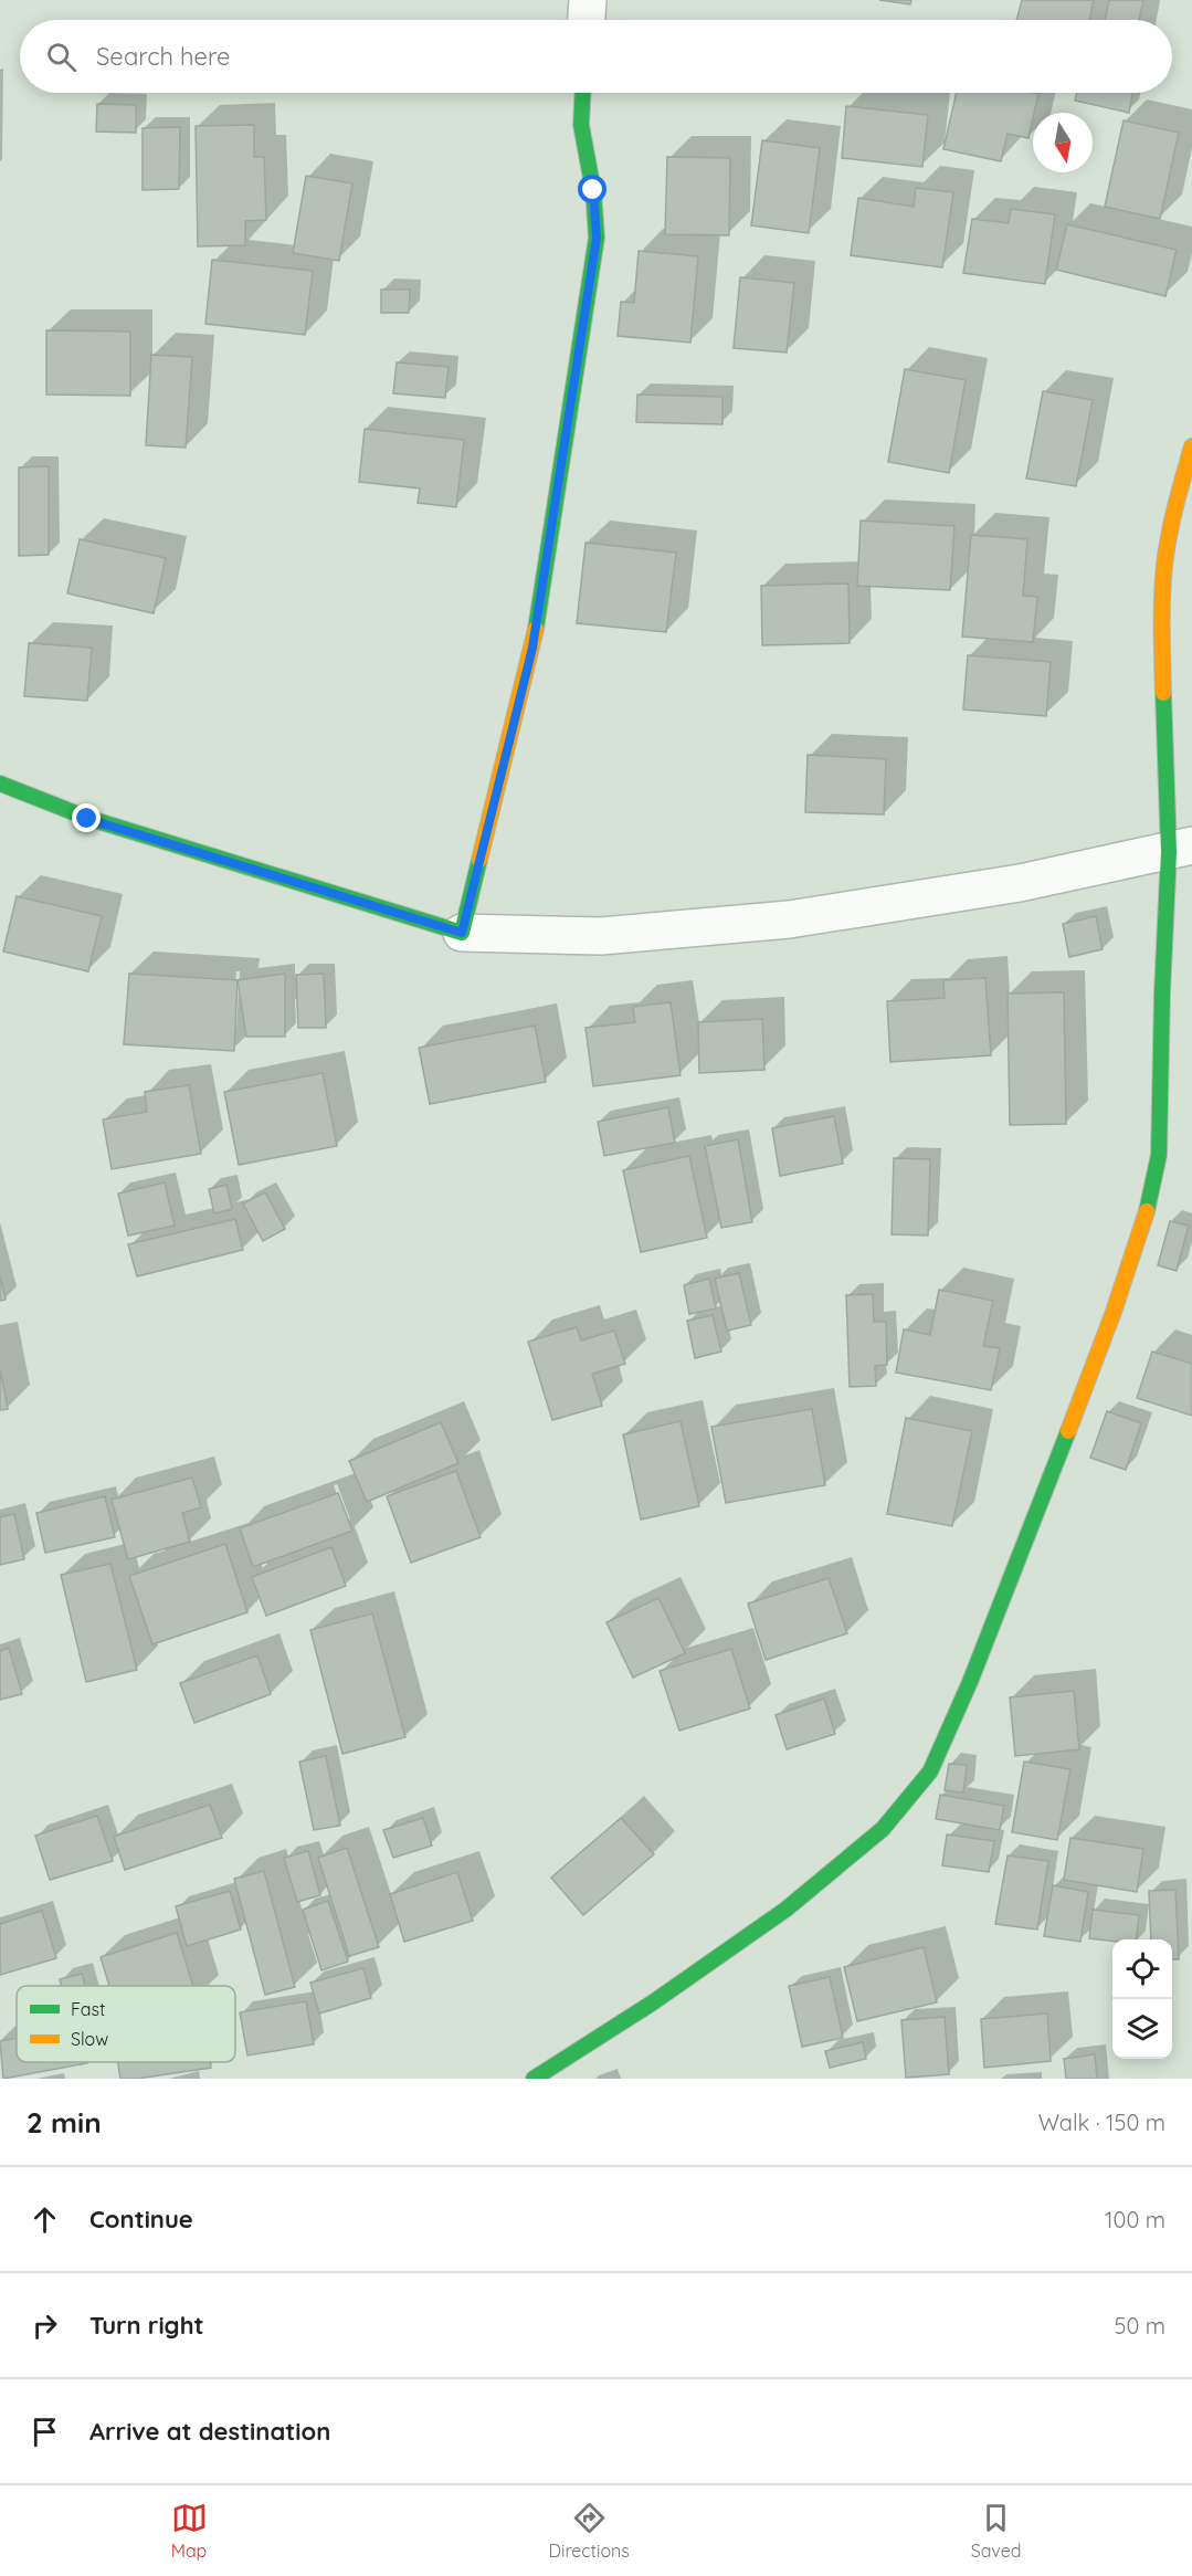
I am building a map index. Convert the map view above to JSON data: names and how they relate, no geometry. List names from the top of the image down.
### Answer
{
  "legend": ["Fast", "Slow"],
  "north": "bottom",
  "page": {
    "search": "Search here",
    "heading": ["2 min", "Walk · 150 m"],
    "list": [
      ["Continue", "100 m"],
      ["Turn right", "50 m"],
      "Arrive at destination"
    ],
    "nav": ["Map", "Directions", "Saved"]
  }
}
